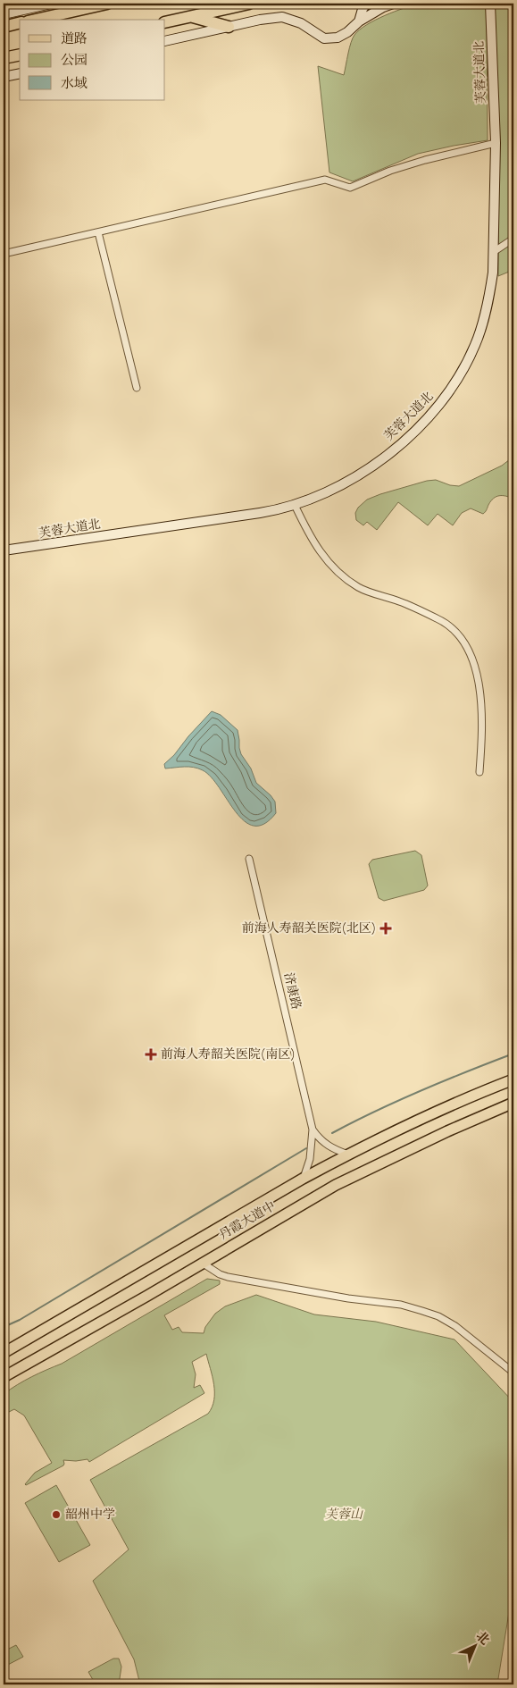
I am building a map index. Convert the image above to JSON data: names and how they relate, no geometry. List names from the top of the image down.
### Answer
{
  "streets": {
    "main road": ["芙蓉大道北", "丹霞大道中"],
    "street": ["济康路"]
  },
  "crossings": [
    ["济康路", "丹霞大道中"]
  ],
  "parks": ["芙蓉山"],
  "places": {
    "health": ["前海人寿韶关医院(北区)", "前海人寿韶关医院(南区)"],
    "other": ["韶州中学"]
  },
  "legend": ["道路", "公园", "水域"],
  "north": "top right"
}
